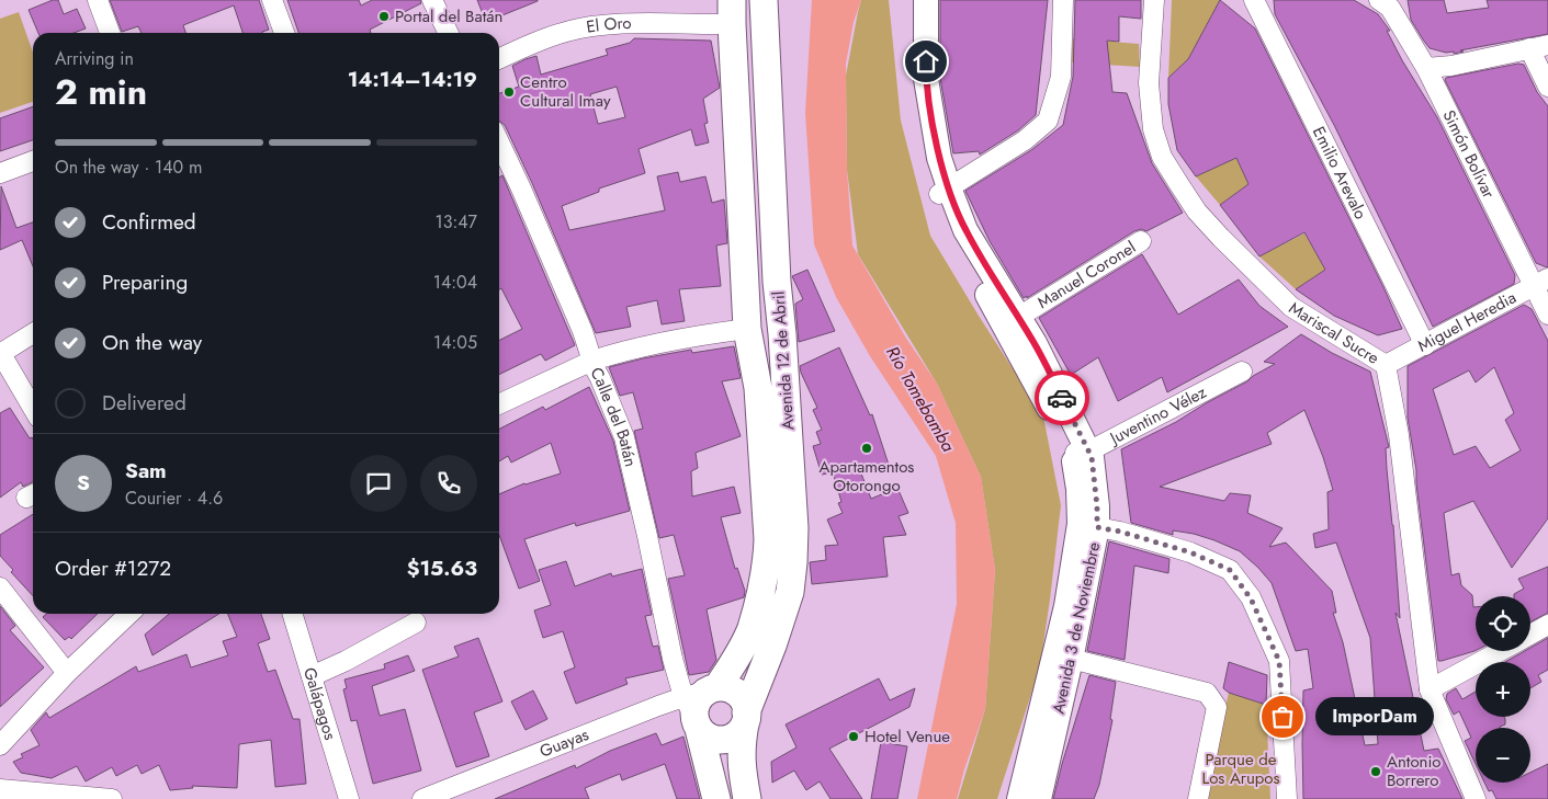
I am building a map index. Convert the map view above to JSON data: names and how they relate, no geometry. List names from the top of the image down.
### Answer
{
  "streets": {
    "main road": ["Avenida 12 de Abril"],
    "street": [
      "El Oro",
      "Simón Bolívar",
      "Emilio Arevalo",
      "Manuel Coronel",
      "Miguel Heredia",
      "Mariscal Sucre",
      "Juventino Vélez",
      "Calle del Batán",
      "Avenida 3 de Noviembre",
      "Galápagos",
      "Guayas"
    ]
  },
  "crossings": [
    ["El Oro", "Avenida 12 de Abril"],
    ["Simón Bolívar", "Miguel Heredia"],
    ["Emilio Arevalo", "Miguel Heredia"],
    ["Manuel Coronel", "Avenida 3 de Noviembre"],
    ["Miguel Heredia", "Mariscal Sucre"],
    ["Avenida 12 de Abril", "Calle del Batán"],
    ["Avenida 12 de Abril", "Guayas"],
    ["Juventino Vélez", "Avenida 3 de Noviembre"],
    ["Calle del Batán", "Guayas"]
  ],
  "water": ["Río Tomebamba"],
  "parks": ["Parque de Los Arupos"],
  "places": [
    "Portal del Batán",
    "Centro Cultural Imay",
    "Apartamentos Otorongo",
    "ImporDam",
    "Hotel Venue",
    "Antonio Borrero"
  ],
  "page": {
    "heading": ["2 min", "Arriving in", "14:14–14:19"],
    "panel": [
      "Sam",
      "Courier · 4.6",
      "Order #1272",
      "$15.63"
    ],
    "bar": "On the way · 140 m",
    "list": [
      ["Confirmed", "13:47"],
      ["Preparing", "14:04"],
      ["On the way", "14:05"],
      "Delivered"
    ],
    "round": "S",
    "map_buttons": ["+", "−"],
    "bubble": "ImporDam"
  }
}
